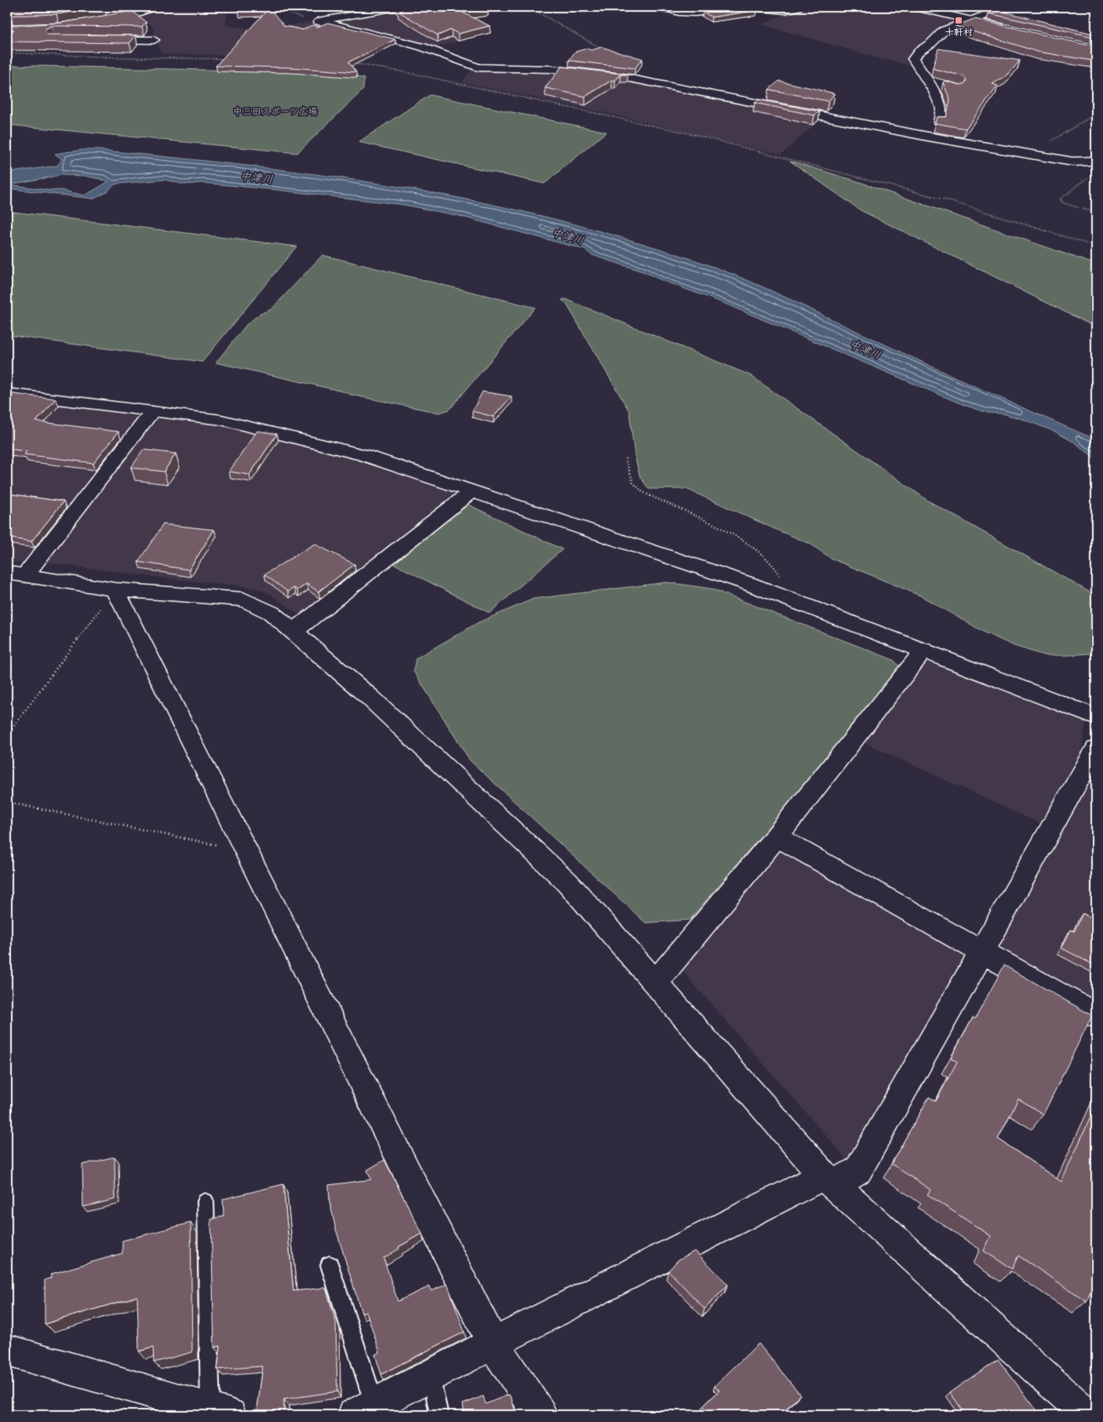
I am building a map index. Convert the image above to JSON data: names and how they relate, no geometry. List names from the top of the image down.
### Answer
{
  "water": ["中津川"],
  "parks": ["中三田スポーツ広場"],
  "places": {
    "transit": ["十軒村"]
  }
}
